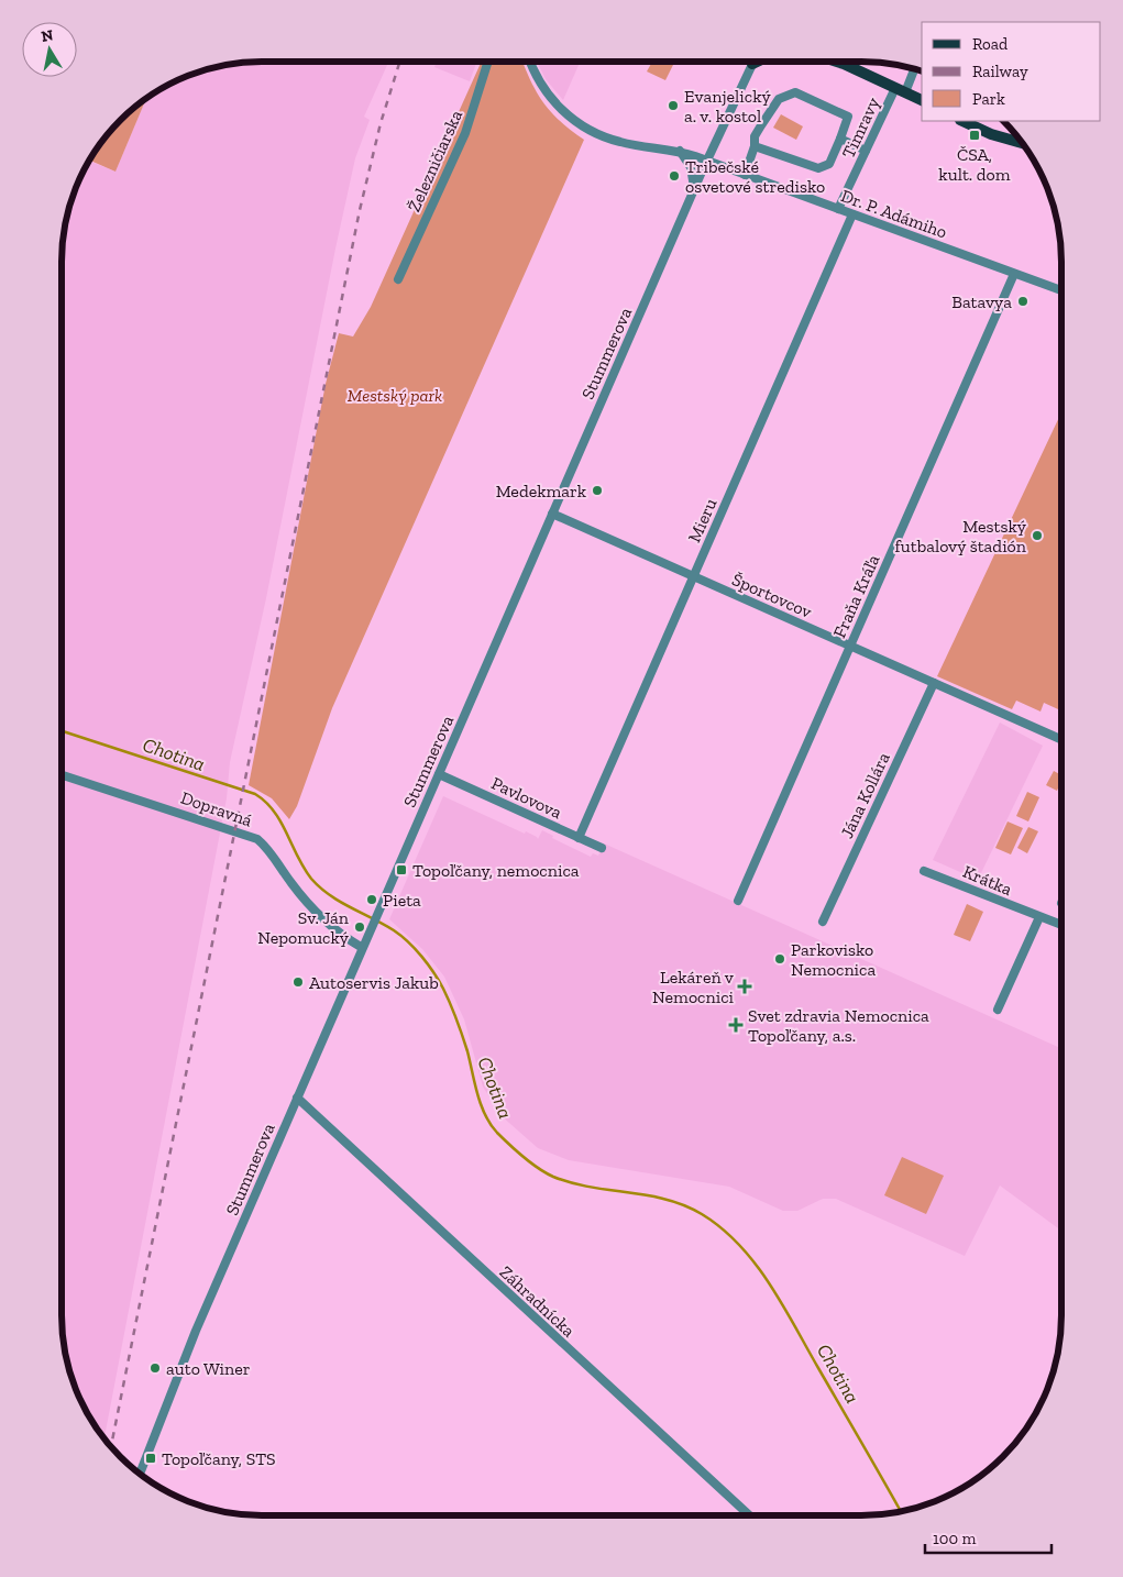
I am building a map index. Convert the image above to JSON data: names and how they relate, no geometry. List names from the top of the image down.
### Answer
{
  "streets": {
    "street": [
      "Timravy",
      "Železničiarska",
      "Dr. P. Adámiho",
      "Stummerova",
      "Mieru",
      "Športovcov",
      "Fraňa Kráľa",
      "Jána Kollára",
      "Pavlovova",
      "Dopravná",
      "Krátka",
      "Záhradnícka"
    ]
  },
  "crossings": [
    ["Timravy", "Dr. P. Adámiho"],
    ["Dr. P. Adámiho", "Stummerova"],
    ["Dr. P. Adámiho", "Mieru"],
    ["Dr. P. Adámiho", "Fraňa Kráľa"],
    ["Stummerova", "Športovcov"],
    ["Stummerova", "Pavlovova"],
    ["Stummerova", "Dopravná"],
    ["Stummerova", "Záhradnícka"],
    ["Mieru", "Športovcov"],
    ["Mieru", "Pavlovova"],
    ["Športovcov", "Fraňa Kráľa"],
    ["Športovcov", "Jána Kollára"]
  ],
  "water": ["Chotina"],
  "parks": ["Mestský park"],
  "places": {
    "other": [
      "Evanjelický a. v. kostol",
      "Tribečské osvetové stredisko",
      "Batavya",
      "Medekmark",
      "Mestský futbalový štadión",
      "Pieta",
      "Sv. Ján Nepomucký",
      "Parkovisko Nemocnica",
      "Autoservis Jakub",
      "auto Winer"
    ],
    "transit": ["ČSA, kult. dom", "Topoľčany, nemocnica", "Topoľčany, STS"],
    "health": ["Lekáreň v Nemocnici", "Svet zdravia Nemocnica Topoľčany, a.s."]
  },
  "legend": ["Road", "Railway", "Park"],
  "scale_bar": "100 m",
  "north": "top"
}
